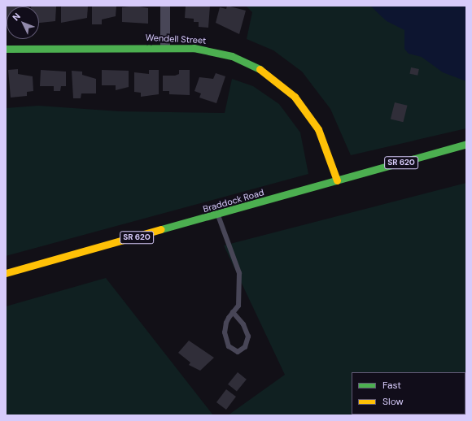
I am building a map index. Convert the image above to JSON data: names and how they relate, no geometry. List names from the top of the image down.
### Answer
{
  "streets": {
    "main road": ["Wendell Street", "SR 620", "Braddock Road"]
  },
  "crossings": [
    ["Wendell Street", "Braddock Road"]
  ],
  "legend": ["Fast", "Slow"],
  "north": "top left"
}
